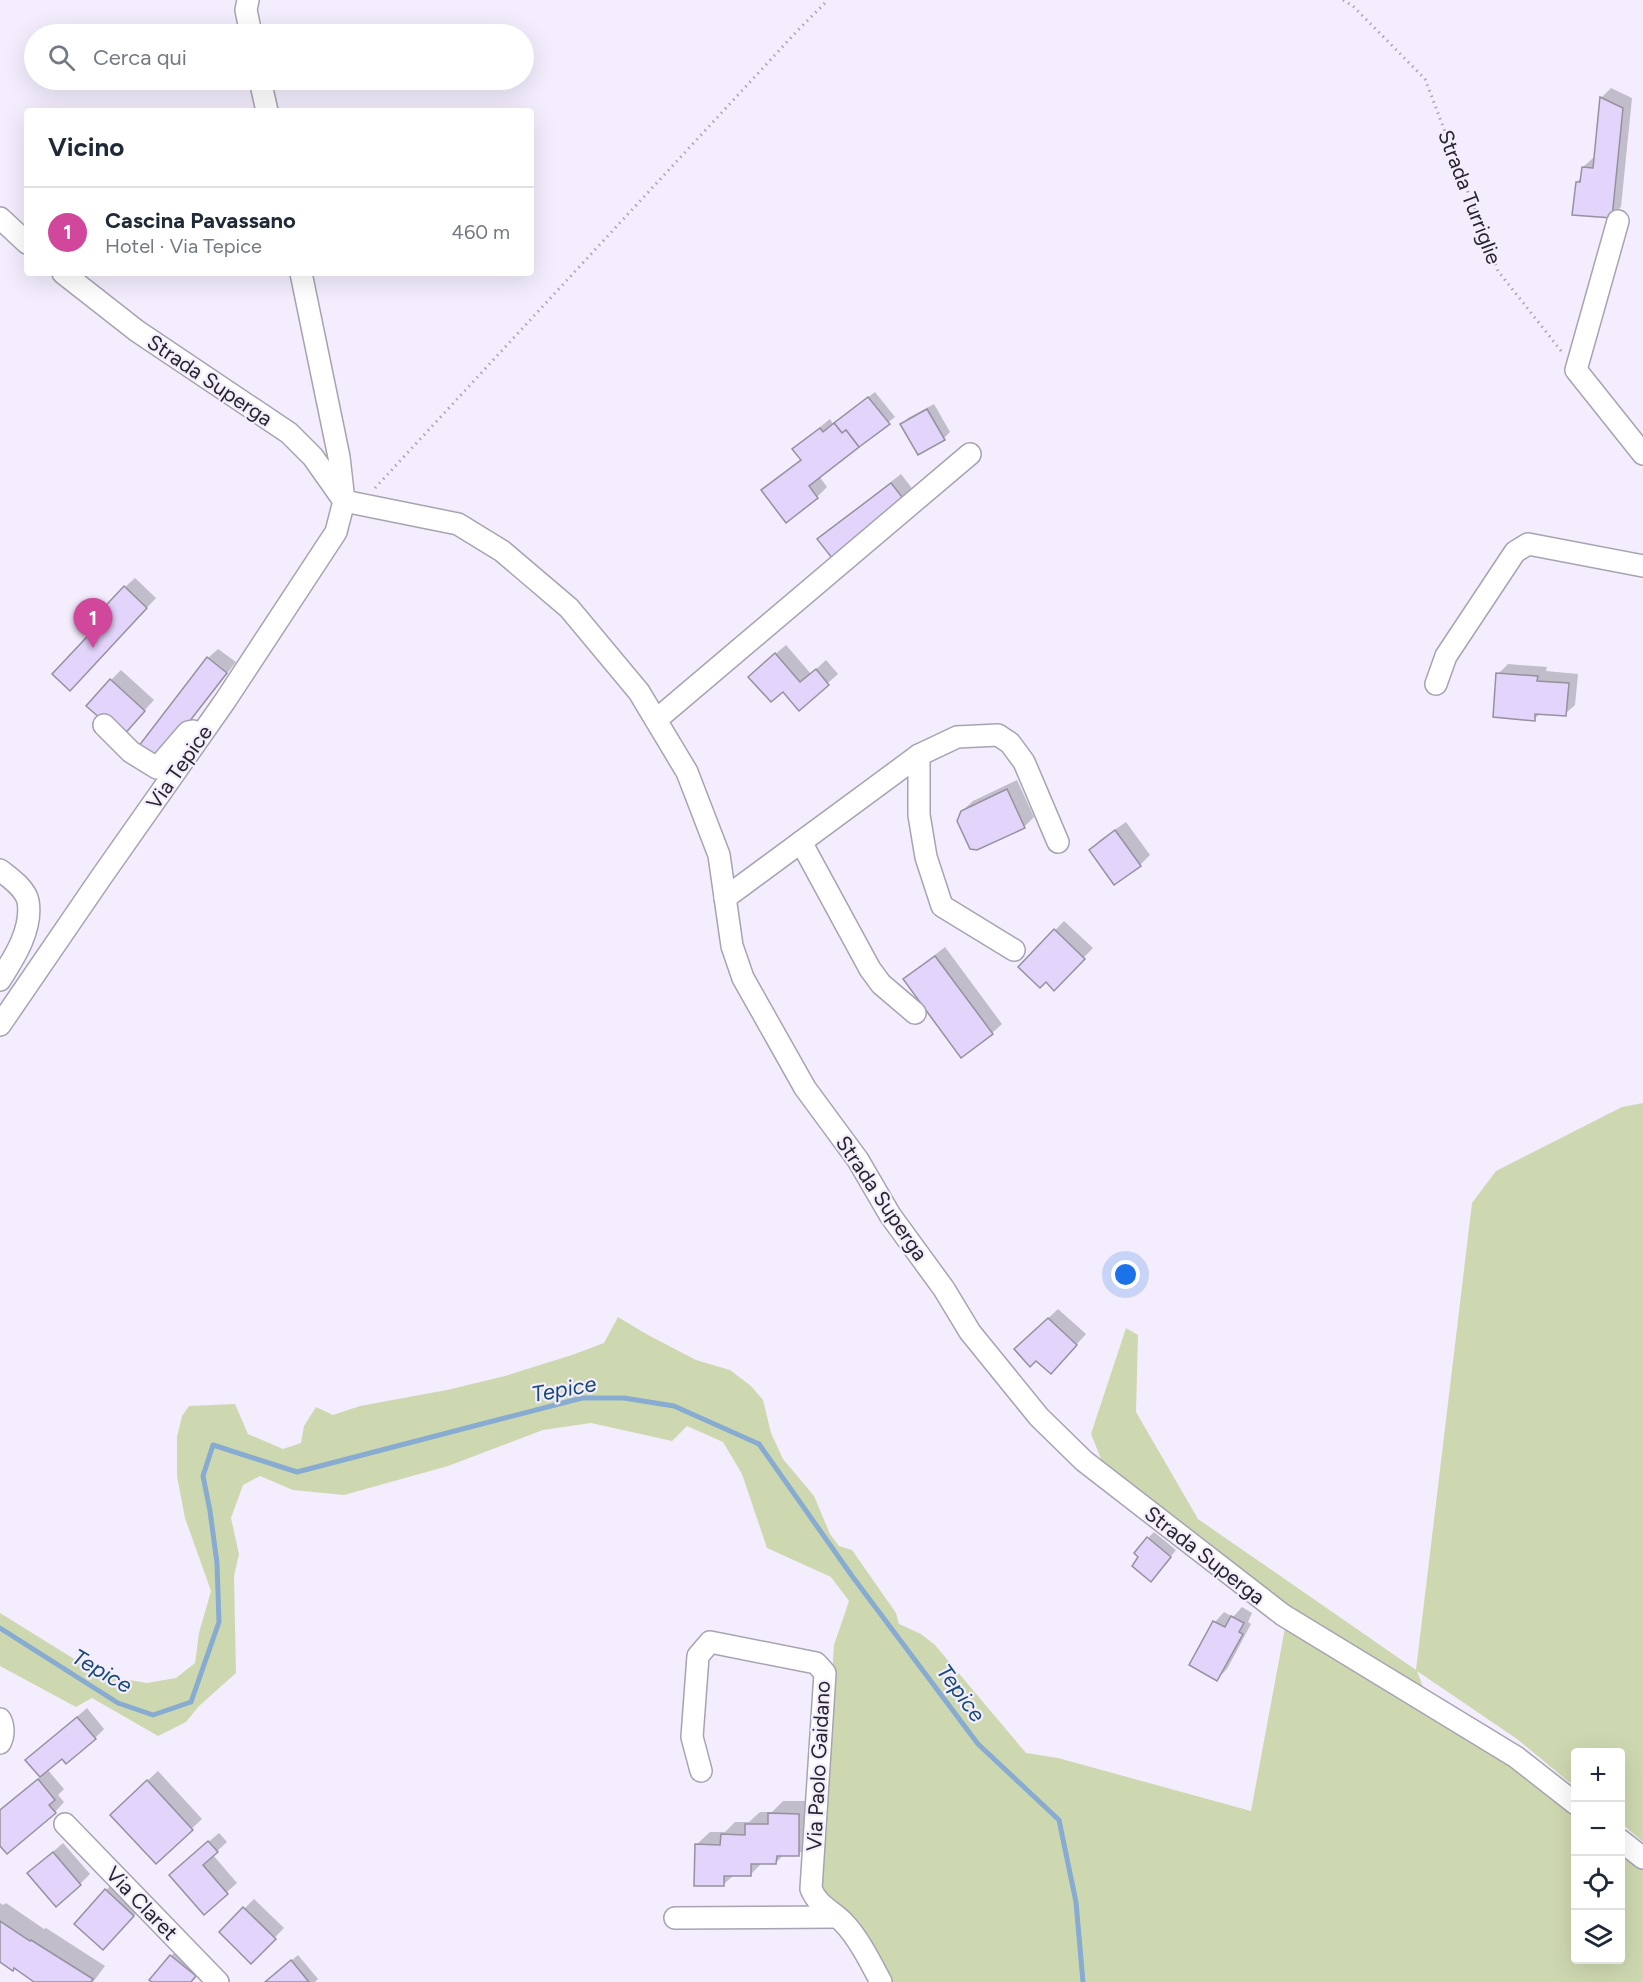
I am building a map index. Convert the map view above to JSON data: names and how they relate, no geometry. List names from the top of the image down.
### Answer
{
  "streets": {
    "street": [
      "Strada Superga",
      "Via Tepice",
      "Via Paolo Gaidano",
      "Via Claret"
    ],
    "path": ["Strada Turriglie"]
  },
  "crossings": [
    ["Strada Superga", "Via Tepice"]
  ],
  "water": ["Tepice"],
  "page": {
    "search": "Cerca qui",
    "heading": "Vicino",
    "list": [
      {
        "mark": "1",
        "name": "Cascina Pavassano",
        "note": "Hotel · Via Tepice",
        "value": "460 m"
      }
    ],
    "pins": "1",
    "map_buttons": ["+", "−"]
  }
}
